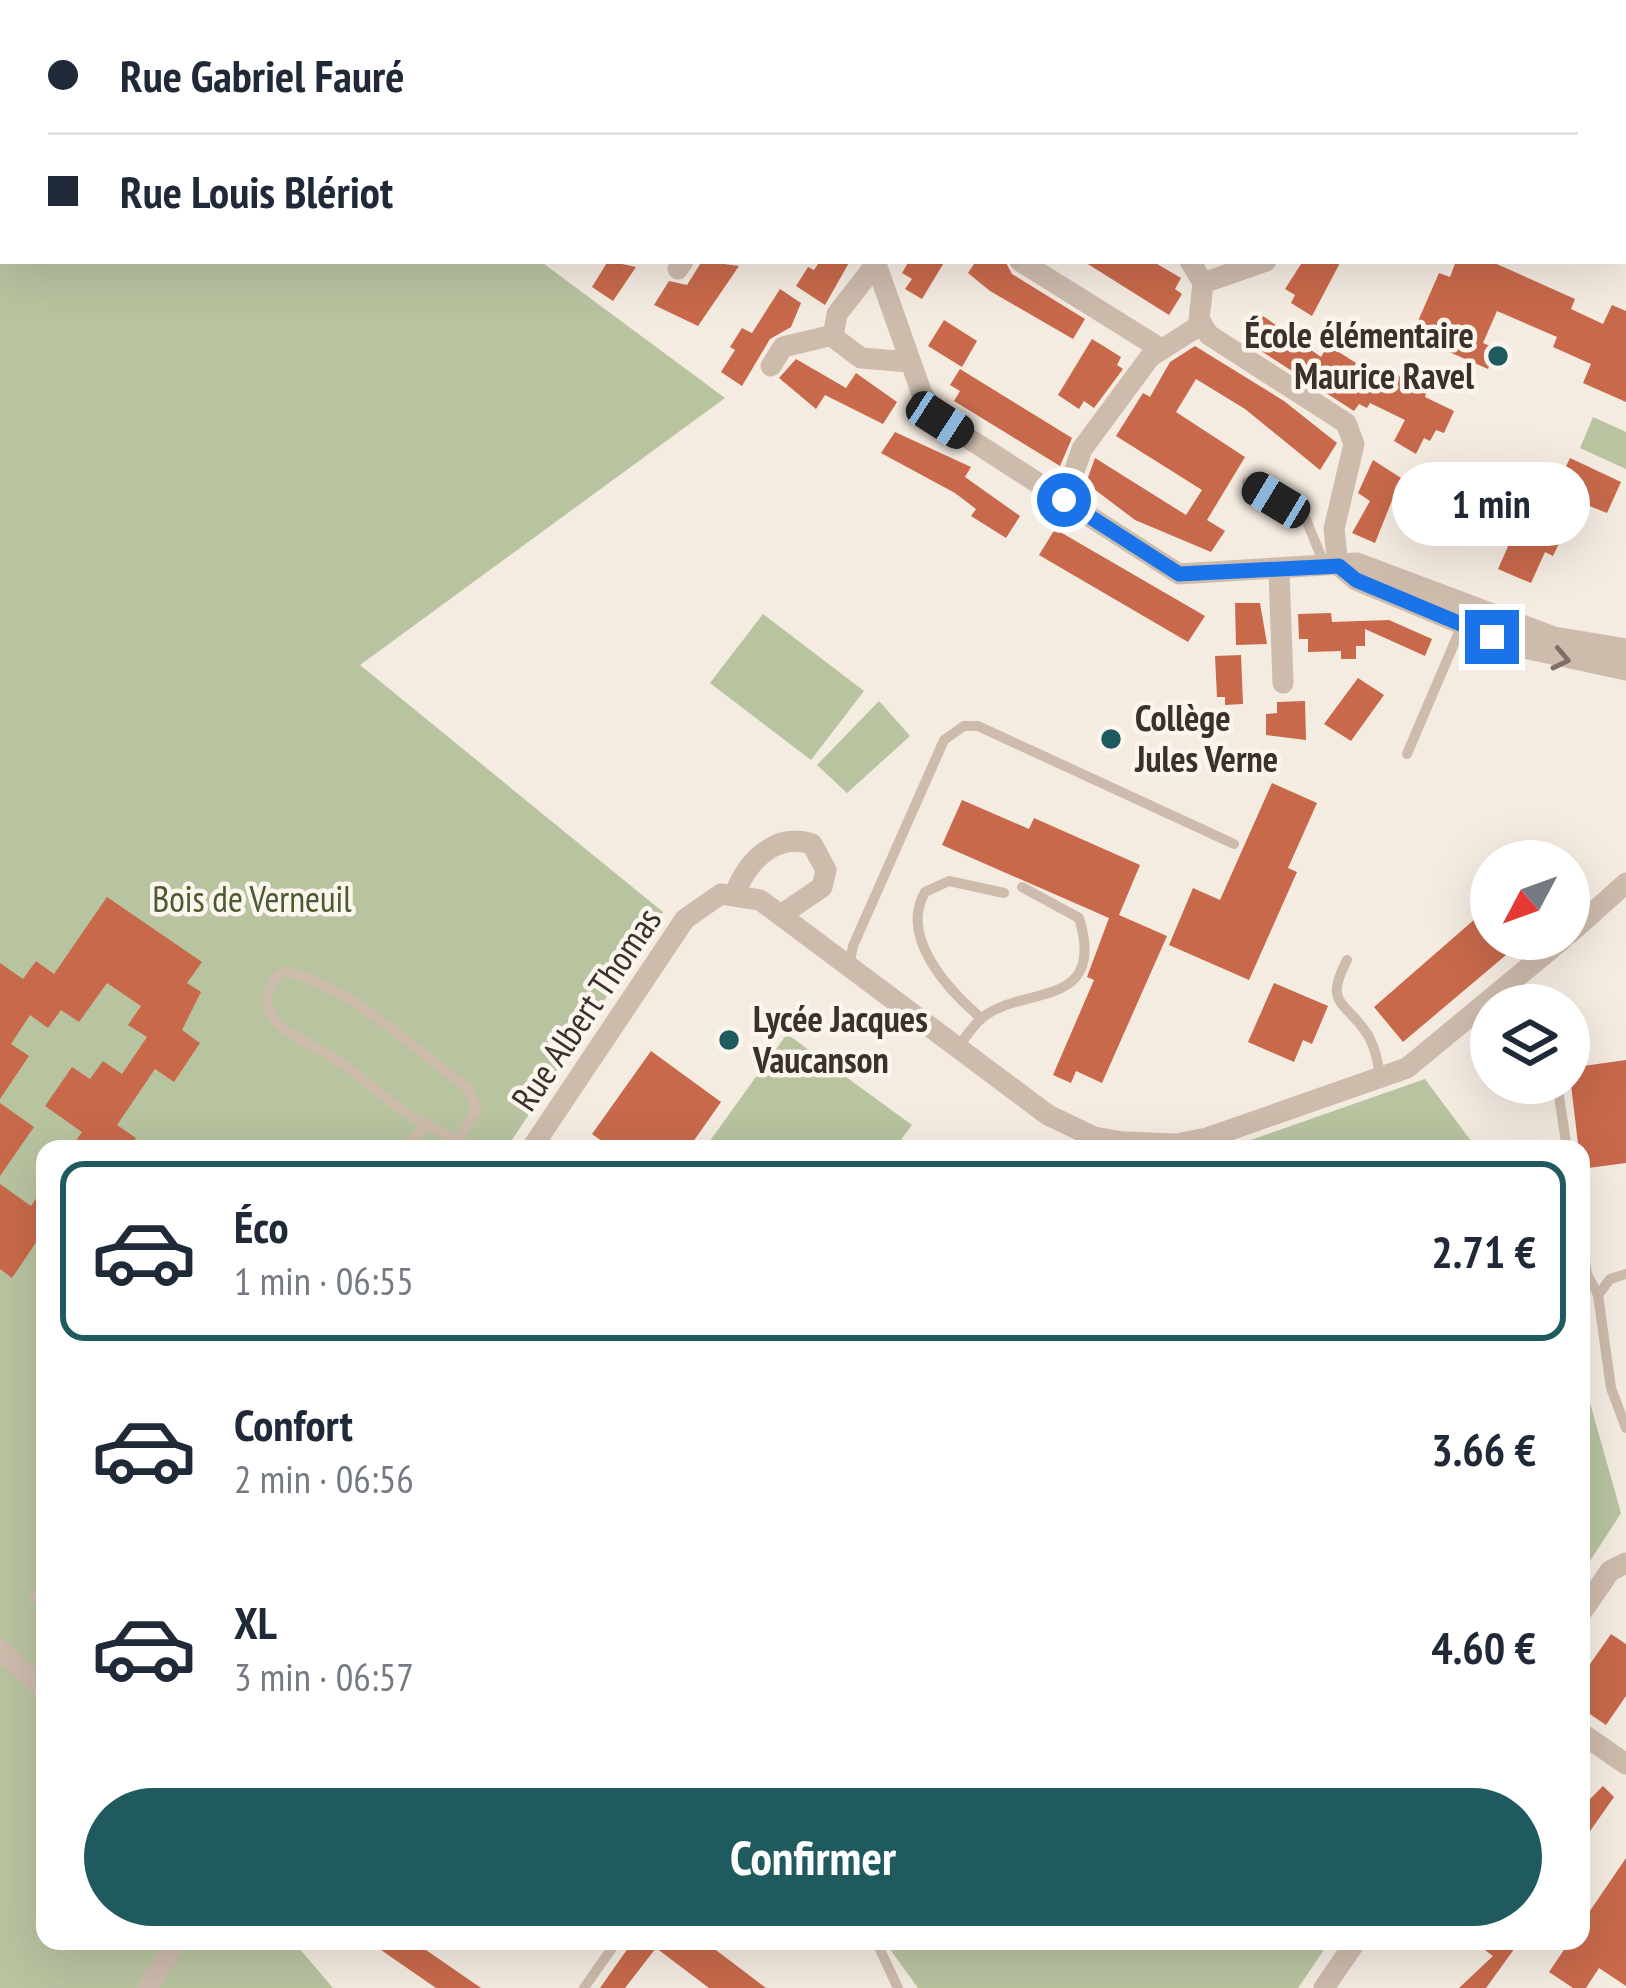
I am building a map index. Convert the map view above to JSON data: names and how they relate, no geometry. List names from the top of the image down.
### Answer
{
  "streets": {
    "street": ["Rue Albert Thomas"]
  },
  "parks": ["Bois de Verneuil"],
  "places": ["École élémentaire Maurice Ravel", "Collège Jules Verne", "Lycée Jacques Vaucanson"],
  "north": "bottom left",
  "page": {
    "banner": ["Rue Gabriel Fauré", "Rue Louis Blériot"],
    "bubble": "1 min",
    "list": [
      {
        "name": "Éco",
        "note": "1 min · 06:55",
        "value": "2.71 €"
      },
      {
        "name": "Confort",
        "note": "2 min · 06:56",
        "value": "3.66 €"
      },
      {
        "name": "XL",
        "note": "3 min · 06:57",
        "value": "4.60 €"
      }
    ],
    "buttons": "Confirmer"
  }
}
